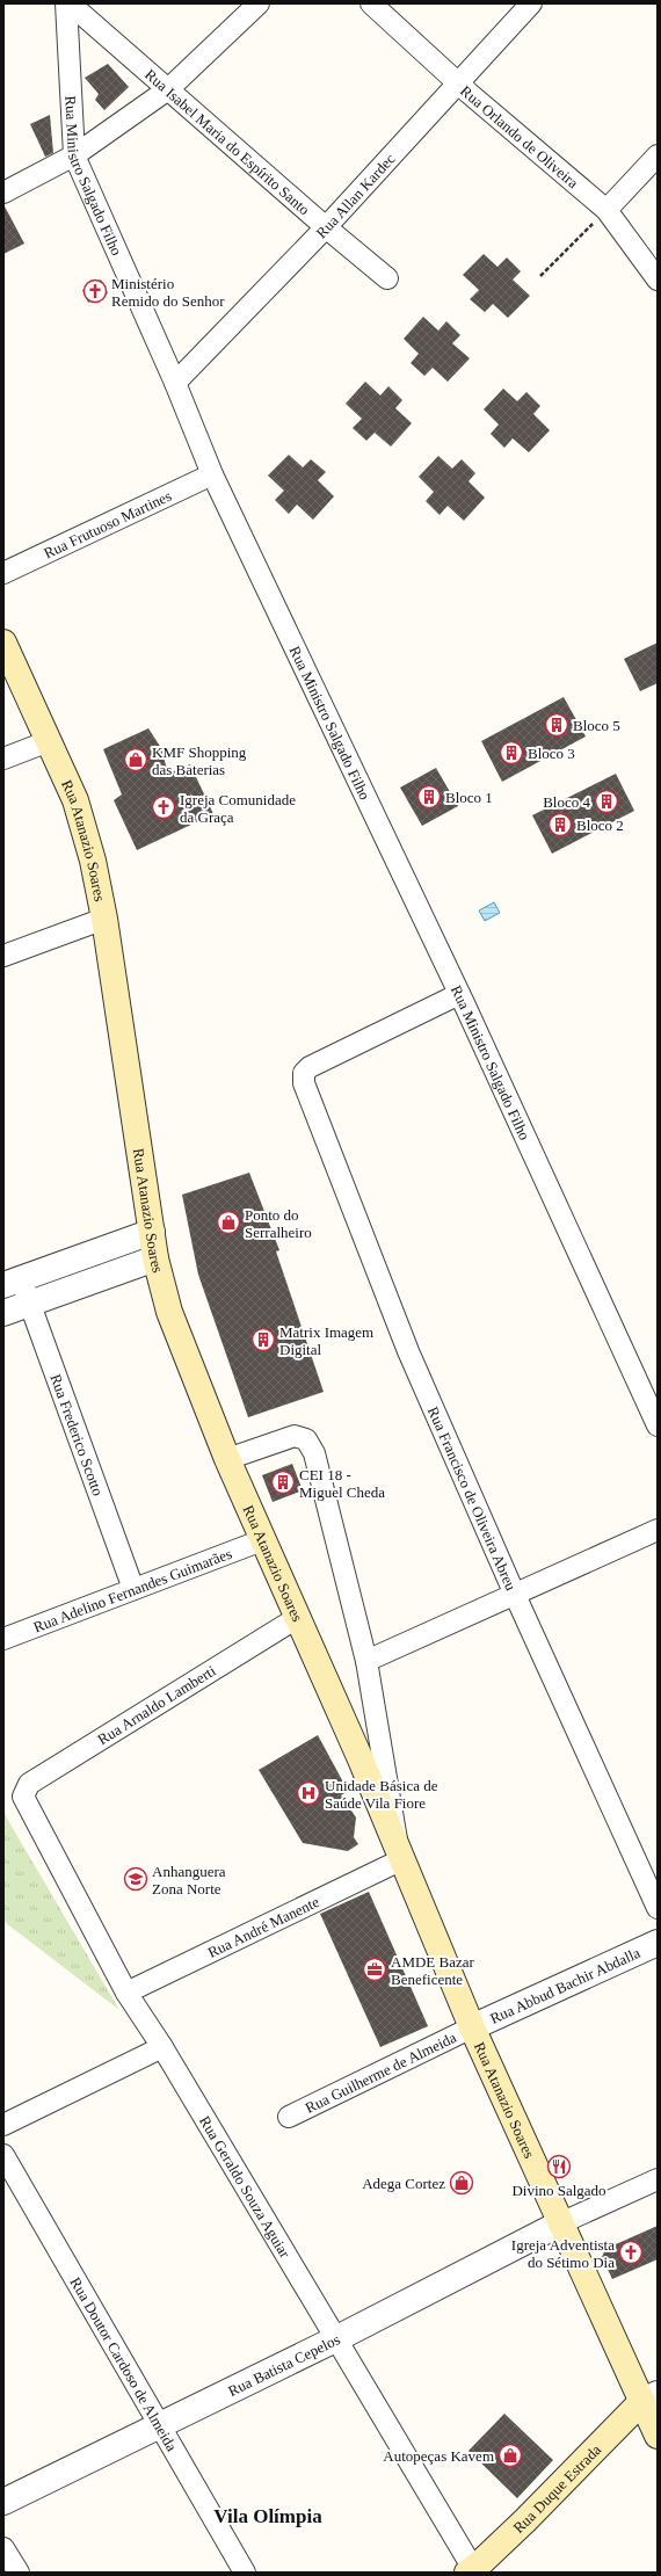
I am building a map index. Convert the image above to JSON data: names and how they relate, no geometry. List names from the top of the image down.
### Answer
{
  "streets": {
    "main road": ["Rua Atanazio Soares", "Rua Duque Estrada"],
    "street": [
      "Rua Orlando de Oliveira",
      "Rua Isabel Maria do Espírito Santo",
      "Rua Ministro Salgado Filho",
      "Rua Allan Kardec",
      "Rua Frutuoso Martines",
      "Rua Frederico Scotto",
      "Rua Francisco de Oliveira Abreu",
      "Rua Adelino Fernandes Guimarães",
      "Rua Arnaldo Lamberti",
      "Rua André Manente",
      "Rua Abbud Bachir Abdalla",
      "Rua Guilherme de Almeida",
      "Rua Geraldo Souza Aguiar",
      "Rua Doutor Cardoso de Almeida",
      "Rua Batista Cepelos"
    ]
  },
  "crossings": [
    ["Rua Orlando de Oliveira", "Rua Allan Kardec"],
    ["Rua Isabel Maria do Espírito Santo", "Rua Allan Kardec"],
    ["Rua Ministro Salgado Filho", "Rua Allan Kardec"],
    ["Rua Ministro Salgado Filho", "Rua Frutuoso Martines"],
    ["Rua Ministro Salgado Filho", "Rua Francisco de Oliveira Abreu"],
    ["Rua Atanazio Soares", "Rua Adelino Fernandes Guimarães"],
    ["Rua Atanazio Soares", "Rua Arnaldo Lamberti"],
    ["Rua Atanazio Soares", "Rua André Manente"],
    ["Rua Atanazio Soares", "Rua Abbud Bachir Abdalla"],
    ["Rua Atanazio Soares", "Rua Guilherme de Almeida"],
    ["Rua Atanazio Soares", "Rua Batista Cepelos"],
    ["Rua Atanazio Soares", "Rua Duque Estrada"],
    ["Rua Frederico Scotto", "Rua Adelino Fernandes Guimarães"],
    ["Rua Arnaldo Lamberti", "Rua Geraldo Souza Aguiar"],
    ["Rua André Manente", "Rua Geraldo Souza Aguiar"],
    ["Rua Abbud Bachir Abdalla", "Rua Guilherme de Almeida"],
    ["Rua Geraldo Souza Aguiar", "Rua Batista Cepelos"],
    ["Rua Geraldo Souza Aguiar", "Rua Duque Estrada"],
    ["Rua Doutor Cardoso de Almeida", "Rua Batista Cepelos"]
  ],
  "districts": ["Vila Olímpia"],
  "places": {
    "church": ["Ministério Remido do Senhor", "Igreja Comunidade da Graça", "Igreja Adventista do Sétimo Dia"],
    "building": [
      "Bloco 5",
      "Bloco 3",
      "Bloco 1",
      "Bloco 4",
      "Bloco 2",
      "Matrix Imagem Digital",
      "CEI 18 - Miguel Cheda"
    ],
    "shop": [
      "KMF Shopping das Baterias",
      "Ponto do Serralheiro",
      "Adega Cortez",
      "Autopeças Kavem"
    ],
    "hospital": ["Unidade Básica de Saúde Vila Fiore"],
    "school or university": ["Anhanguera Zona Norte"],
    "office": ["AMDE Bazar Beneficente"],
    "restaurant": ["Divino Salgado"]
  }
}
